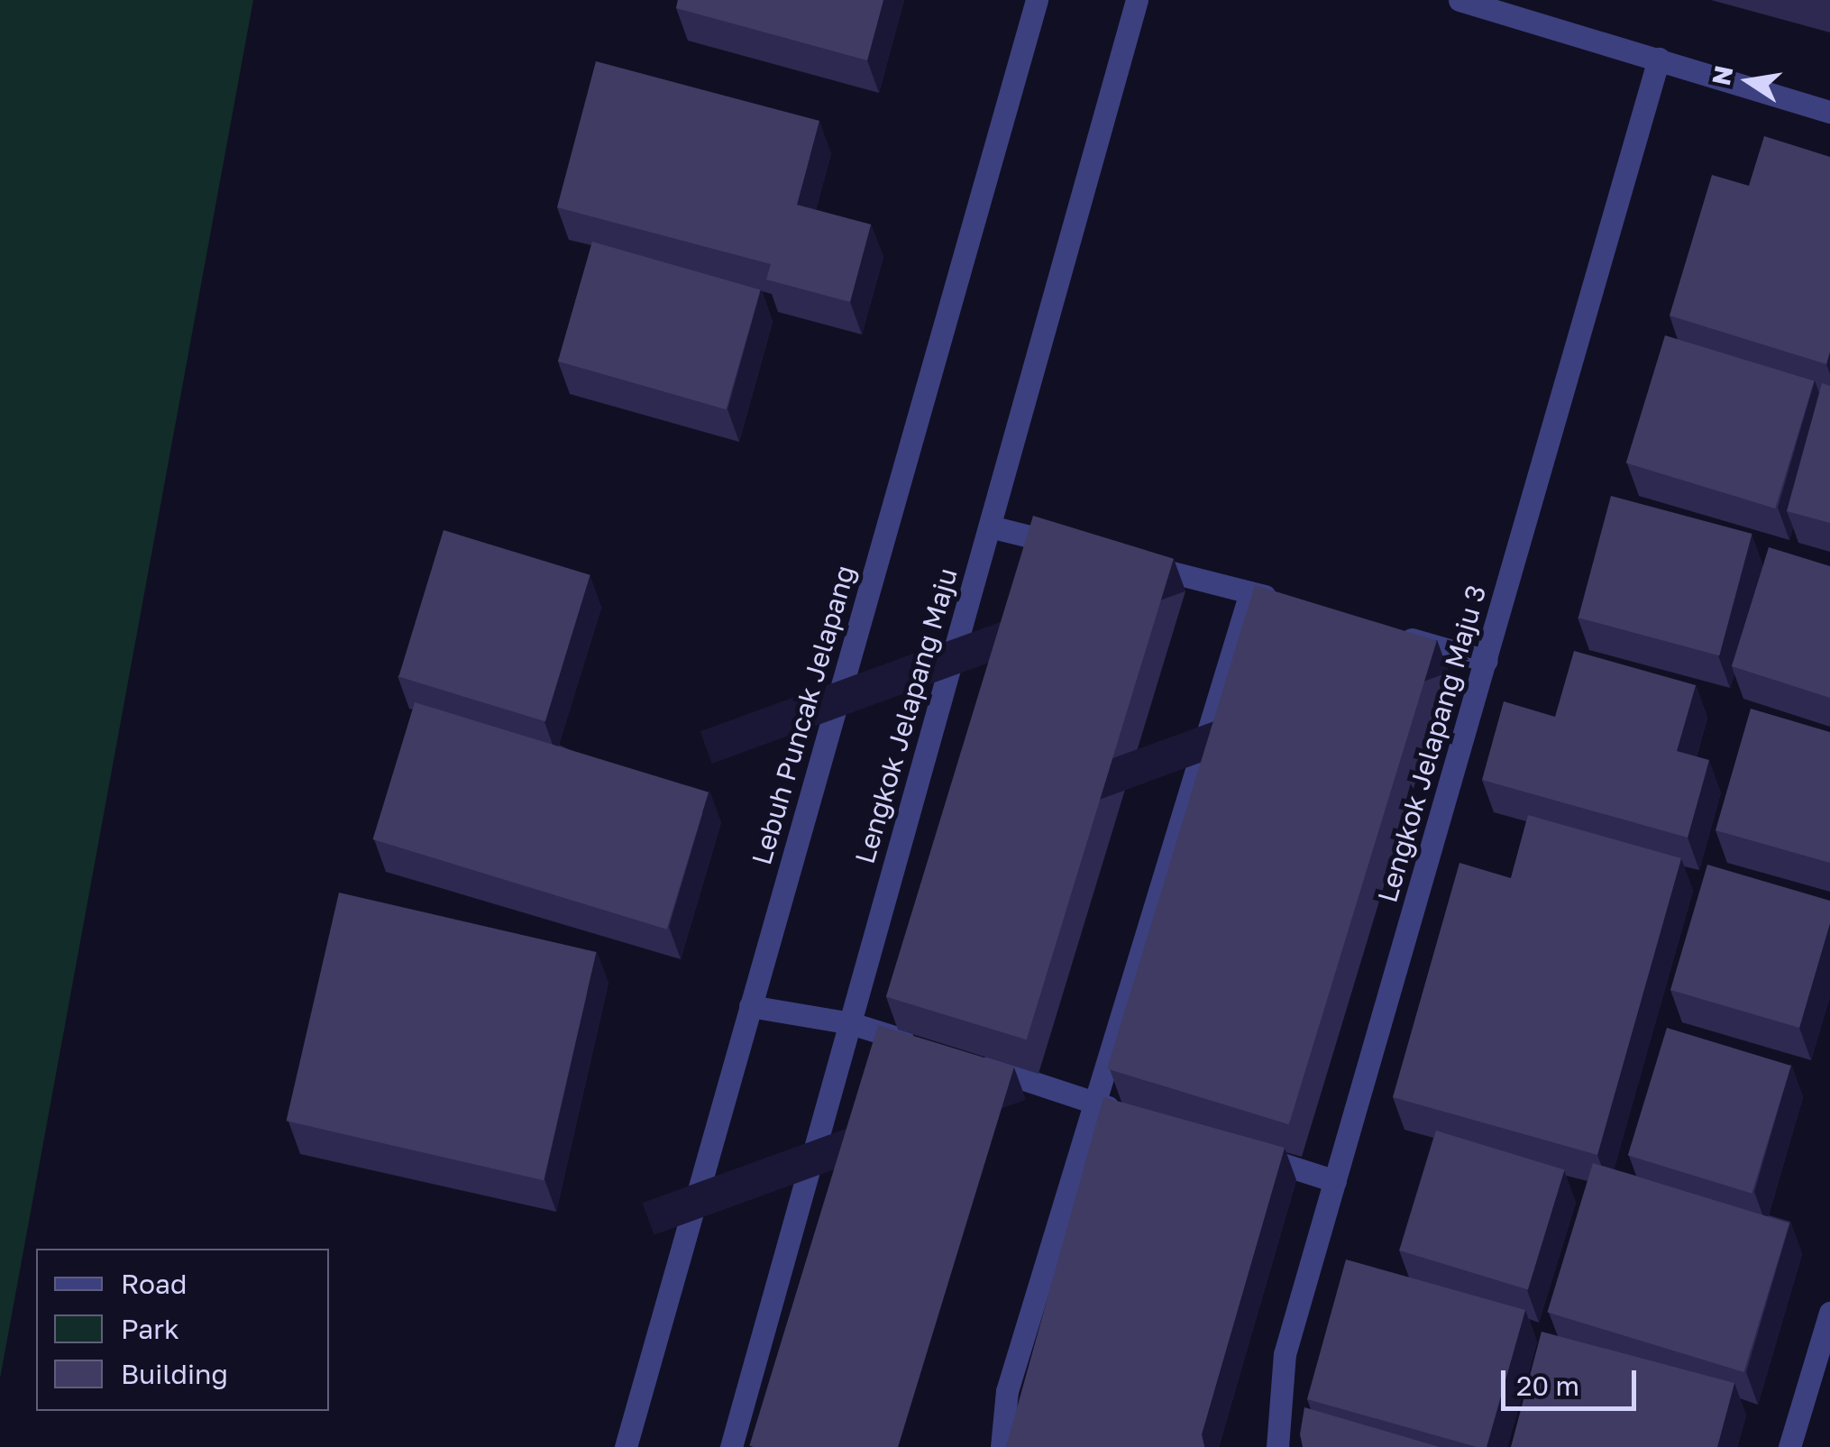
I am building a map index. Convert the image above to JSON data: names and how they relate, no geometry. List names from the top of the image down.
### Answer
{
  "streets": {
    "street": ["Lebuh Puncak Jelapang", "Lengkok Jelapang Maju", "Lengkok Jelapang Maju 3"]
  },
  "legend": ["Road", "Park", "Building"],
  "scale_bar": "20 m",
  "north": "left"
}
